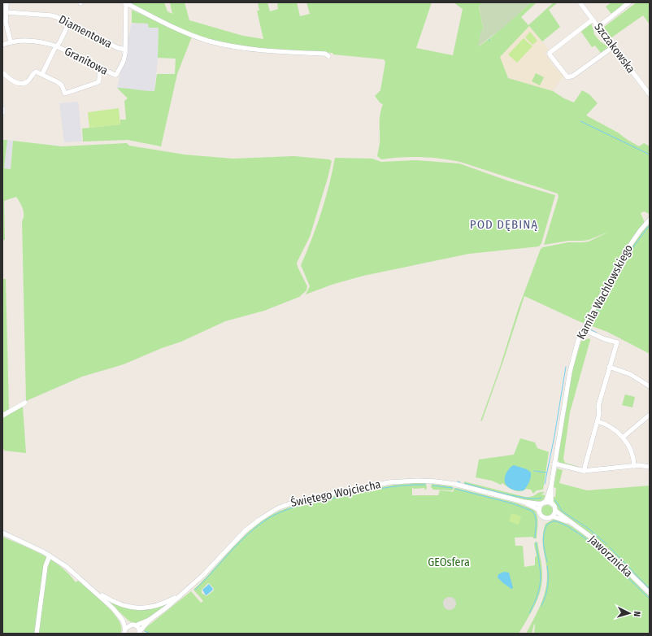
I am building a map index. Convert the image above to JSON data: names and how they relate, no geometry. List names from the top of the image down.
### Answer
{
  "streets": {
    "street": [
      "Diamentowa",
      "Szczakowska",
      "Granitowa",
      "Kamila Wachlowskiego",
      "Świętego Wojciecha",
      "Jaworznicka"
    ]
  },
  "crossings": [
    ["Diamentowa", "Granitowa"],
    ["Kamila Wachlowskiego", "Świętego Wojciecha"],
    ["Kamila Wachlowskiego", "Jaworznicka"],
    ["Świętego Wojciecha", "Jaworznicka"]
  ],
  "districts": ["POD DĘBINĄ"],
  "parks": ["GEOsfera"],
  "north": "right"
}
